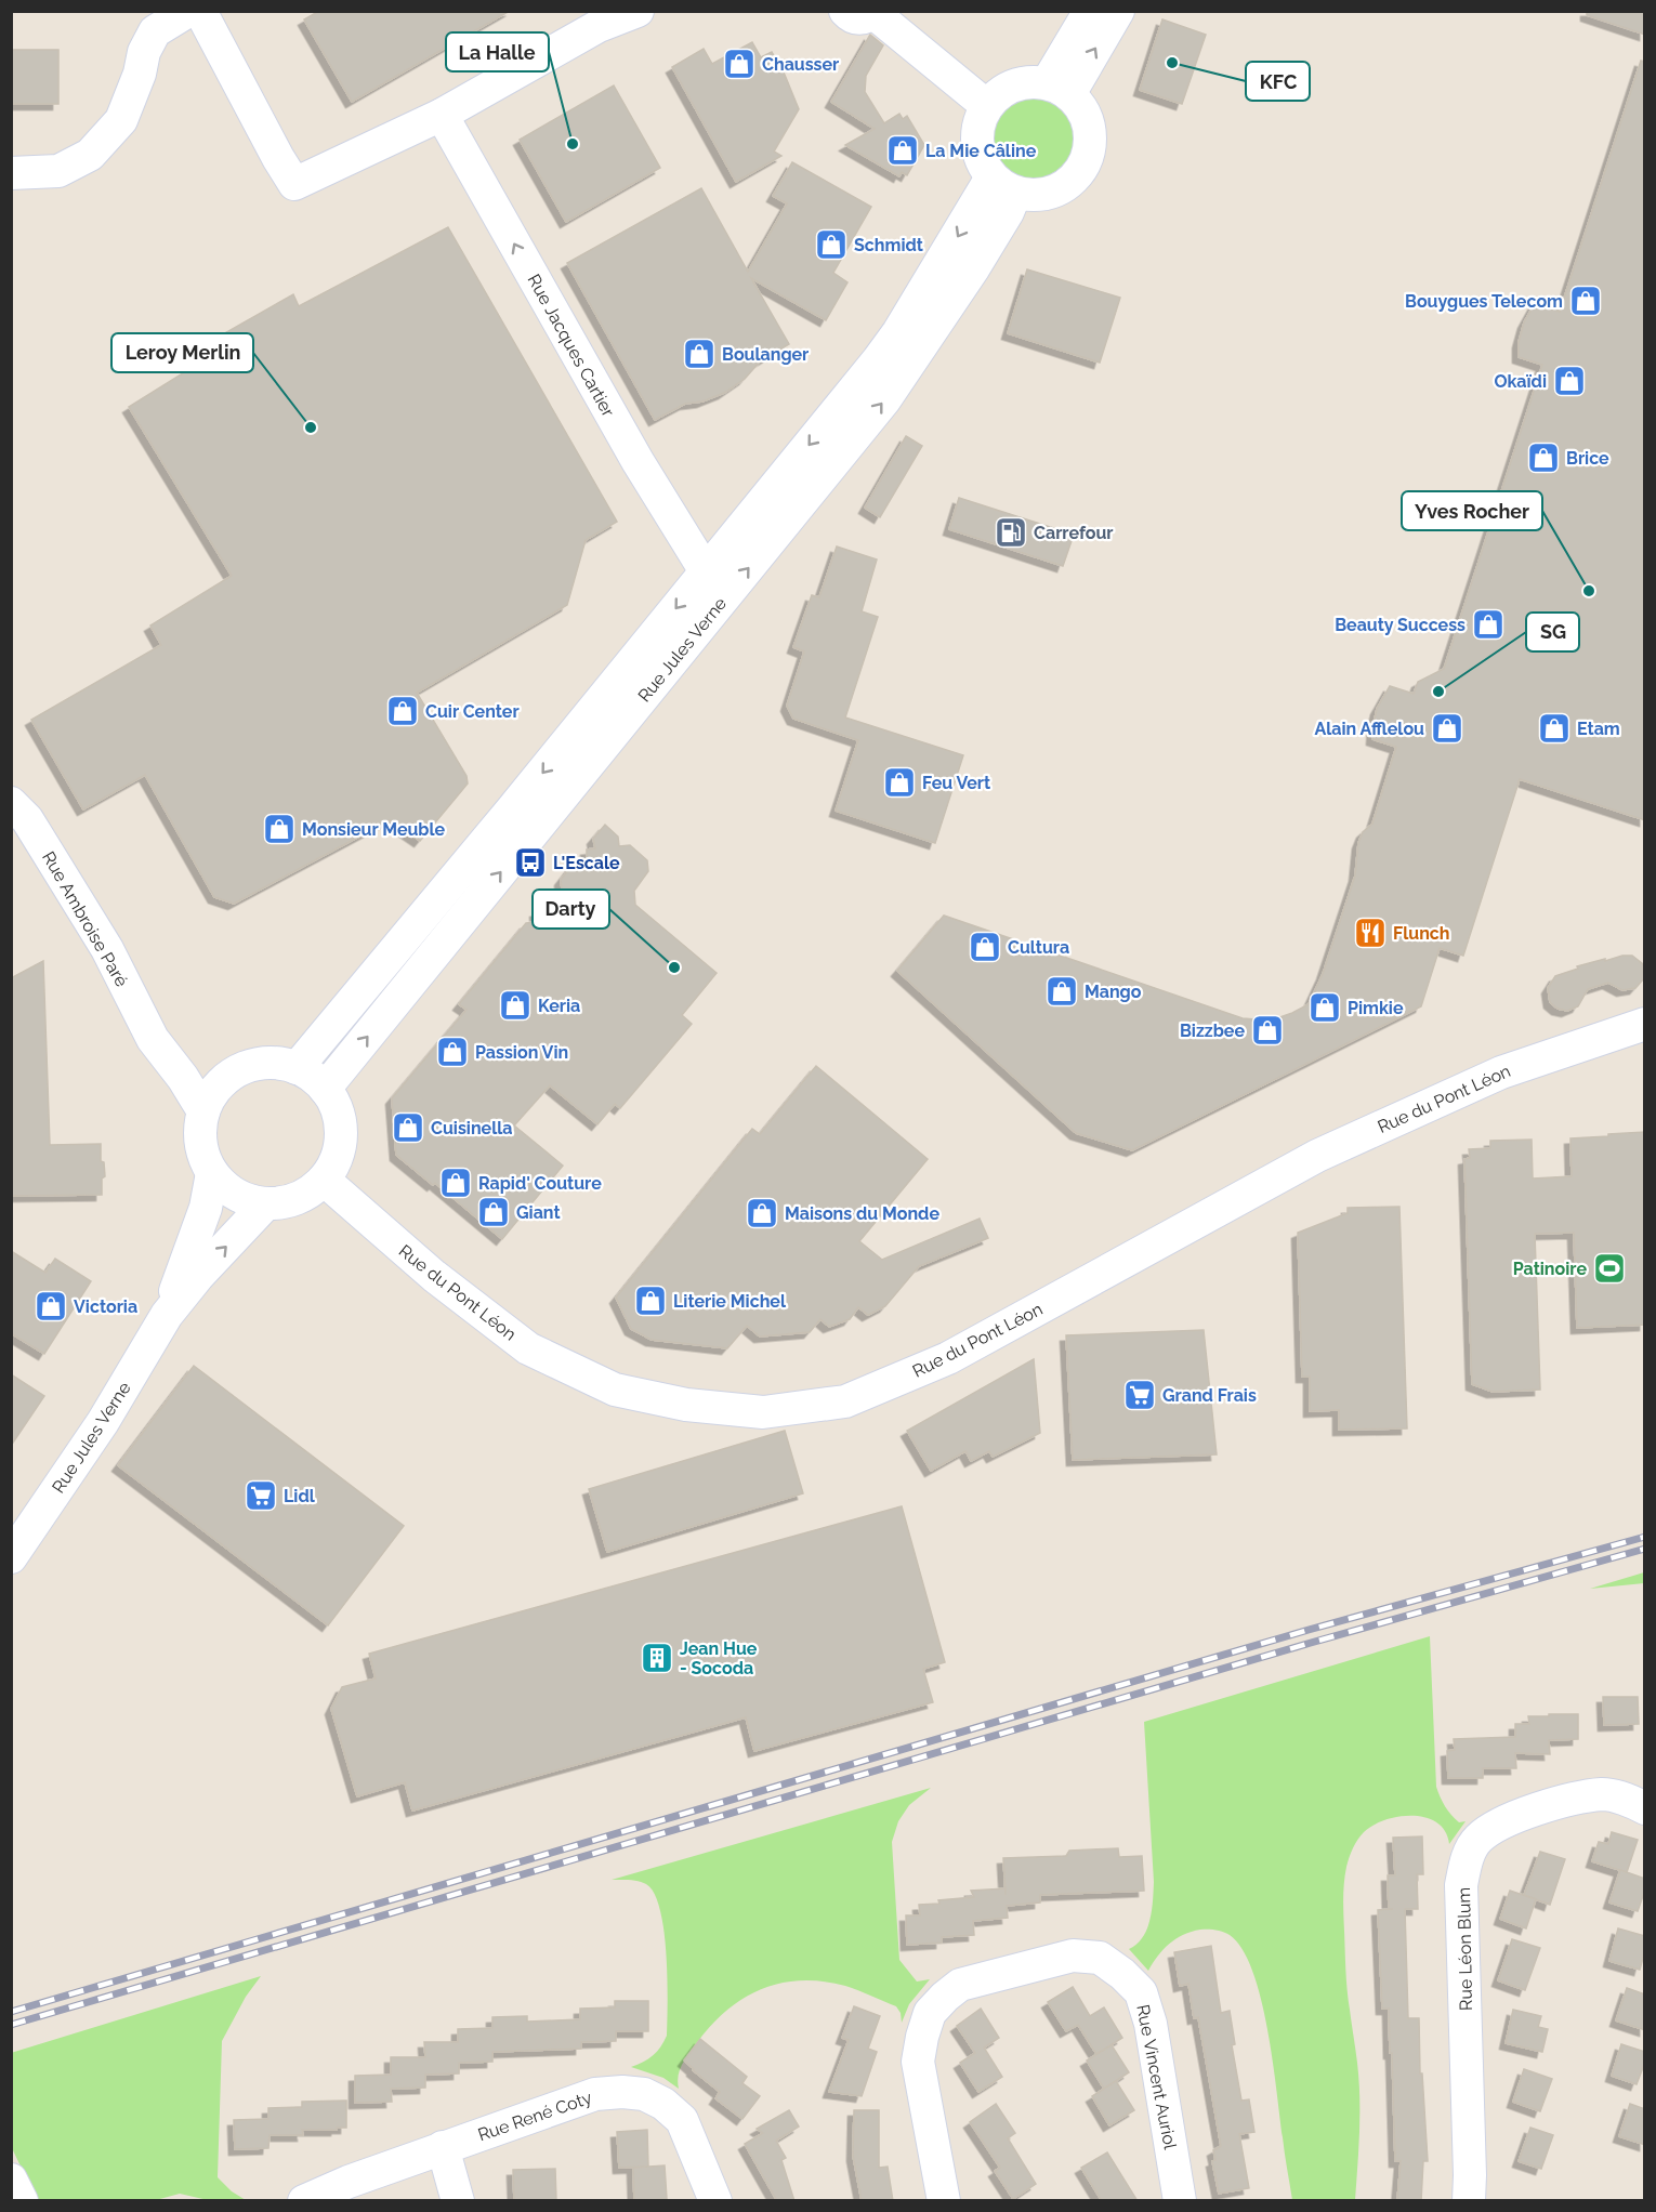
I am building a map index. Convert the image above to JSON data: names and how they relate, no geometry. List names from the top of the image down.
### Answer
{
  "streets": {
    "street": [
      "Rue Jacques Cartier",
      "Rue Jules Verne",
      "Rue Ambroise Paré",
      "Rue du Pont Léon",
      "Rue Léon Blum",
      "Rue Vincent Auriol",
      "Rue René Coty"
    ]
  },
  "crossings": [
    ["Rue Jacques Cartier", "Rue Jules Verne"],
    ["Rue Jules Verne", "Rue Ambroise Paré"],
    ["Rue Jules Verne", "Rue du Pont Léon"],
    ["Rue Ambroise Paré", "Rue du Pont Léon"]
  ],
  "one_way": ["Rue Jacques Cartier"],
  "places": {
    "other": [
      "KFC",
      "La Halle",
      "Leroy Merlin",
      "Yves Rocher",
      "SG",
      "Darty"
    ],
    "shop": [
      "Chausser",
      "La Mie Câline",
      "Schmidt",
      "Bouygues Telecom",
      "Boulanger",
      "Okaïdi",
      "Brice",
      "Beauty Success",
      "Cuir Center",
      "Alain Afflelou",
      "Etam",
      "Feu Vert",
      "Monsieur Meuble",
      "Cultura",
      "Mango",
      "Keria",
      "Pimkie",
      "Bizzbee",
      "Passion Vin",
      "Cuisinella",
      "Rapid' Couture",
      "Giant",
      "Maisons du Monde",
      "Literie Michel",
      "Victoria"
    ],
    "fuel station": ["Carrefour"],
    "bus stop": ["L'Escale"],
    "restaurant": ["Flunch"],
    "sports": ["Patinoire"],
    "supermarket": ["Grand Frais", "Lidl"],
    "building": ["Jean Hue - Socoda"]
  }
}
